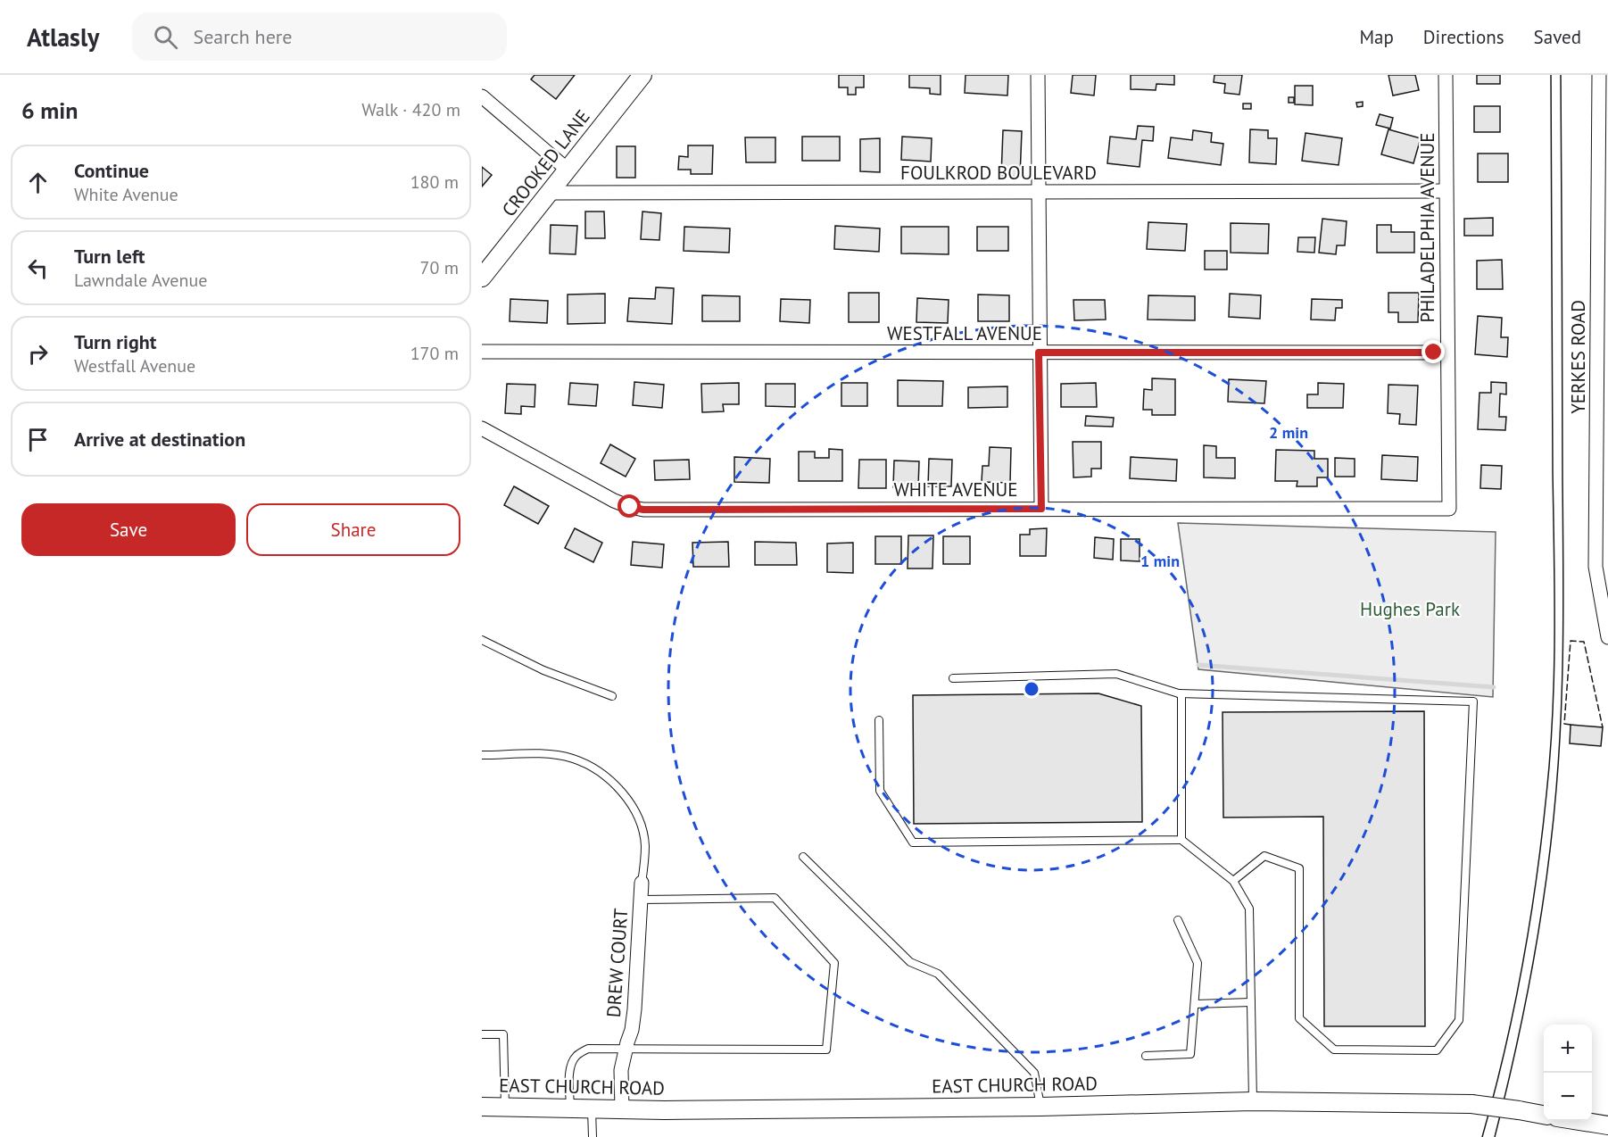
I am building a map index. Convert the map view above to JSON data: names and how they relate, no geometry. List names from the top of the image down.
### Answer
{
  "streets": {
    "street": [
      "CROOKED LANE",
      "FOULKROD BOULEVARD",
      "PHILADELPHIA AVENUE",
      "WESTFALL AVENUE",
      "YERKES ROAD",
      "WHITE AVENUE",
      "DREW COURT",
      "EAST CHURCH ROAD"
    ]
  },
  "crossings": [
    ["CROOKED LANE", "FOULKROD BOULEVARD"],
    ["FOULKROD BOULEVARD", "PHILADELPHIA AVENUE"],
    ["PHILADELPHIA AVENUE", "WESTFALL AVENUE"],
    ["PHILADELPHIA AVENUE", "WHITE AVENUE"],
    ["DREW COURT", "EAST CHURCH ROAD"]
  ],
  "parks": ["Hughes Park"],
  "page": {
    "header": "Atlasly",
    "search": "Search here",
    "nav": ["Map", "Directions", "Saved"],
    "heading": ["6 min", "Walk · 420 m"],
    "list": [
      ["Continue", "White Avenue", "180 m"],
      ["Turn left", "Lawndale Avenue", "70 m"],
      ["Turn right", "Westfall Avenue", "170 m"],
      "Arrive at destination"
    ],
    "buttons": ["Save", "Share"],
    "map_buttons": ["+", "−"]
  },
  "rings": ["2 min", "1 min"]
}
